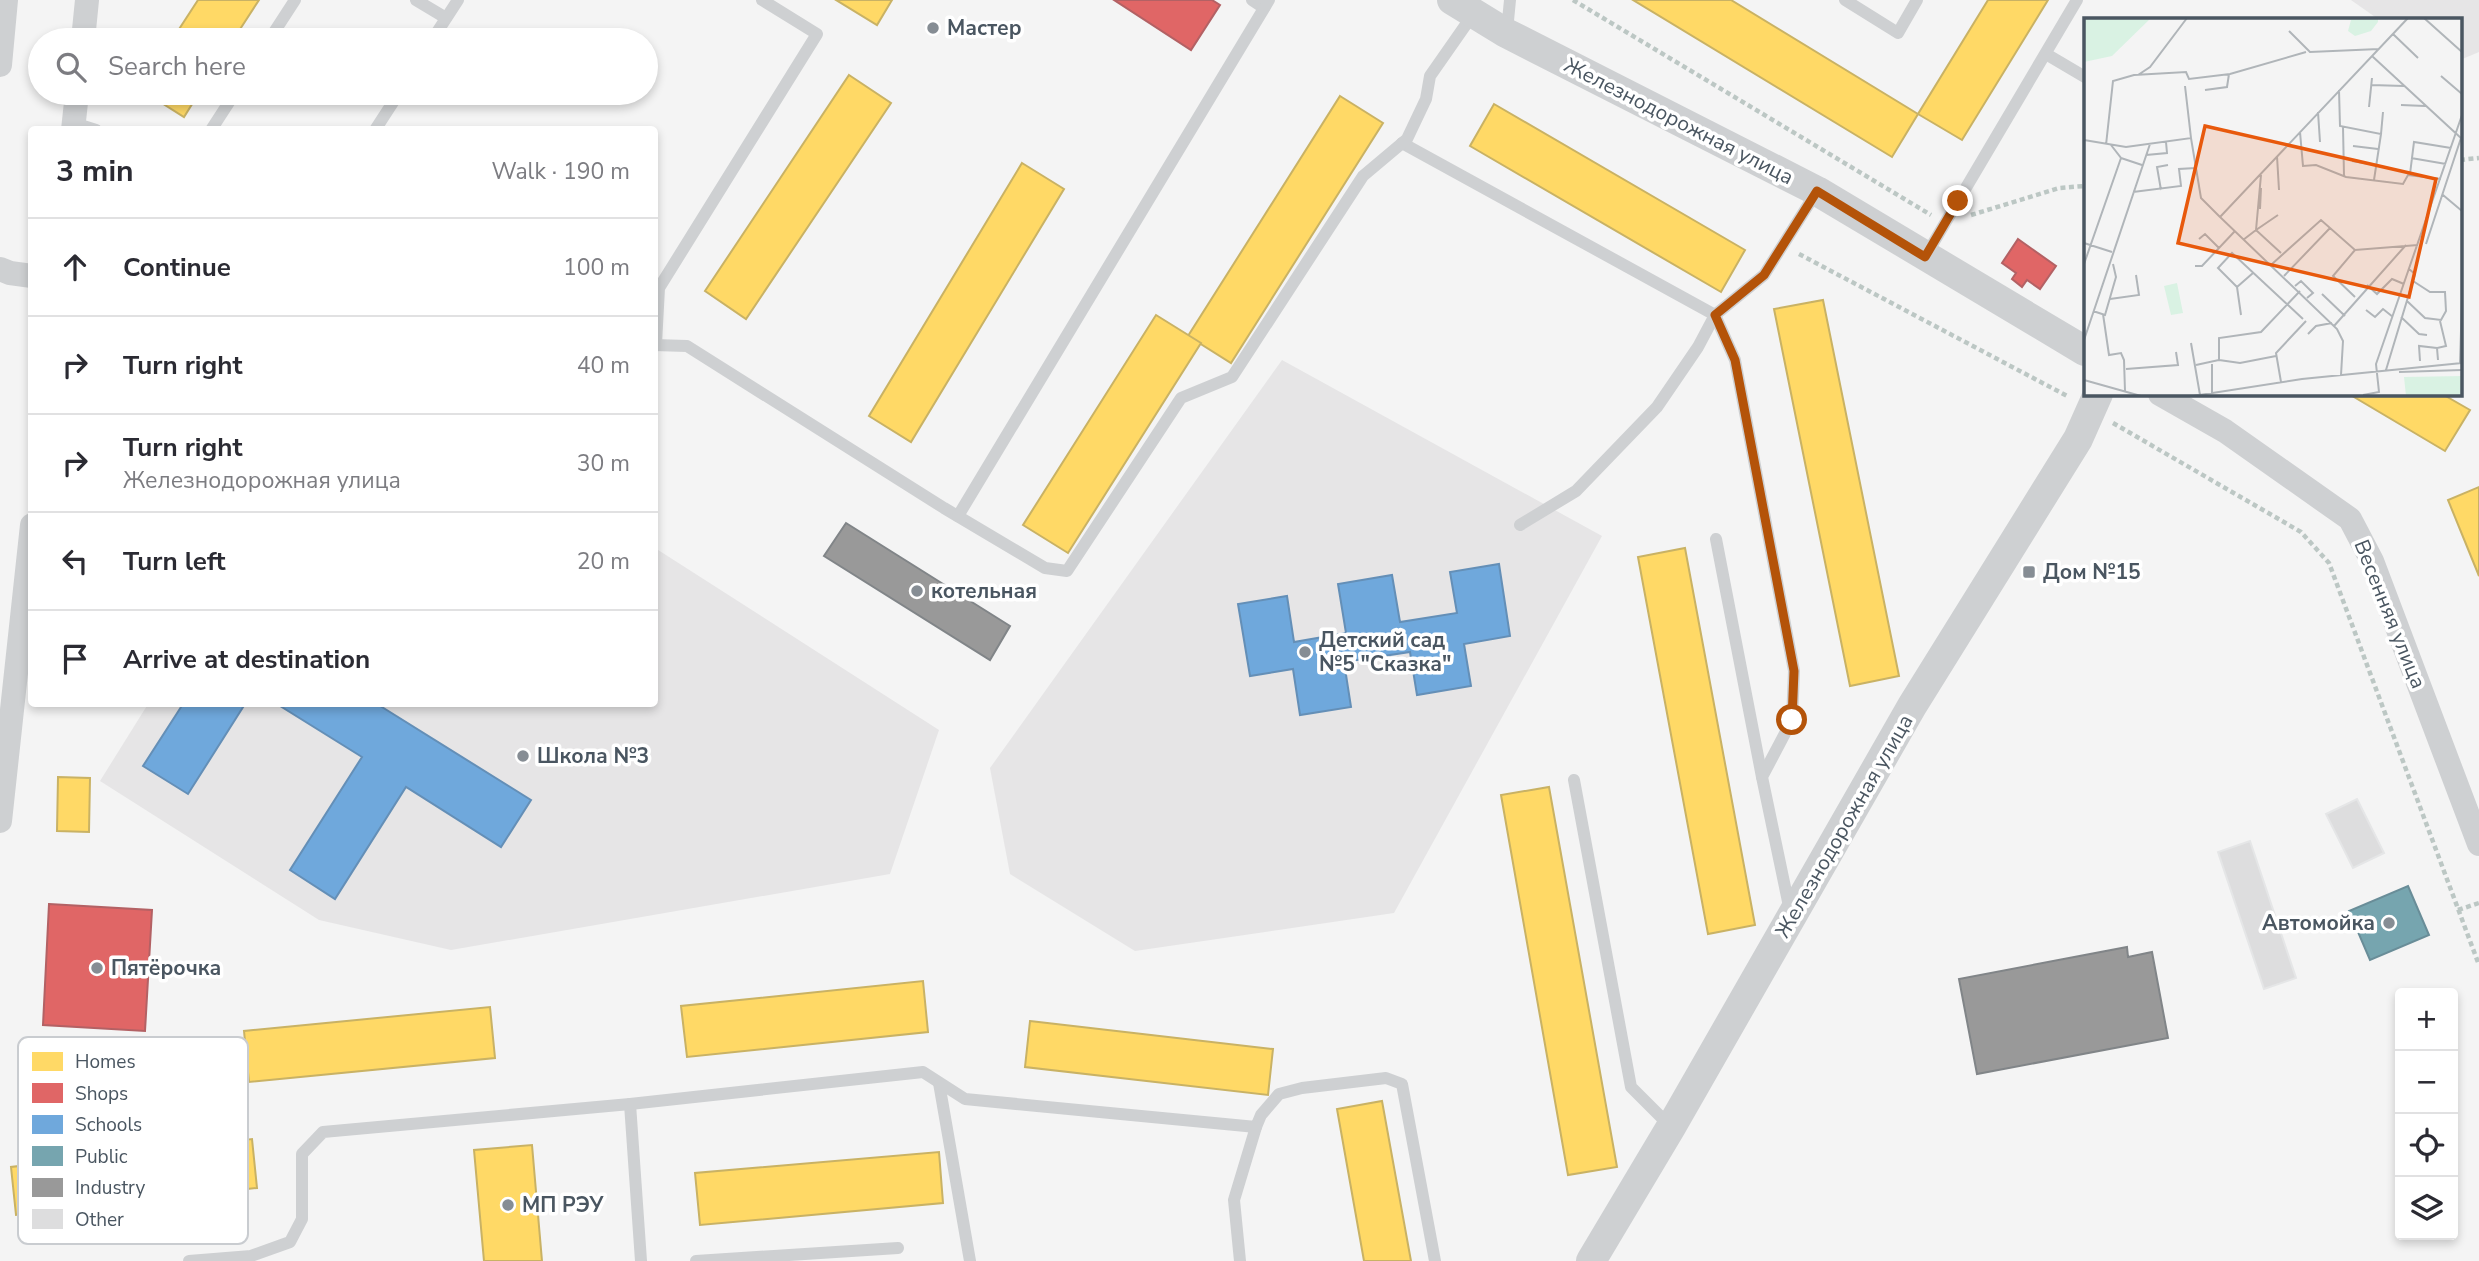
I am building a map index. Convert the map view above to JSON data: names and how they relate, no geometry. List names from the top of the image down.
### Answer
{
  "streets": {
    "street": ["Железнодорожная улица", "Весенняя улица"]
  },
  "places": {
    "other": [
      "Мастер",
      "котельная",
      "Детский сад №5 \"Сказка\"",
      "Школа №3",
      "Автомойка",
      "Пятёрочка",
      "МП РЭУ"
    ],
    "transit": ["Дом №15"]
  },
  "legend": [
    "Homes",
    "Shops",
    "Schools",
    "Public",
    "Industry",
    "Other"
  ],
  "page": {
    "search": "Search here",
    "heading": ["3 min", "Walk · 190 m"],
    "list": [
      ["Continue", "100 m"],
      ["Turn right", "40 m"],
      ["Turn right", "Железнодорожная улица", "30 m"],
      ["Turn left", "20 m"],
      "Arrive at destination"
    ],
    "map_buttons": ["+", "−"]
  }
}
